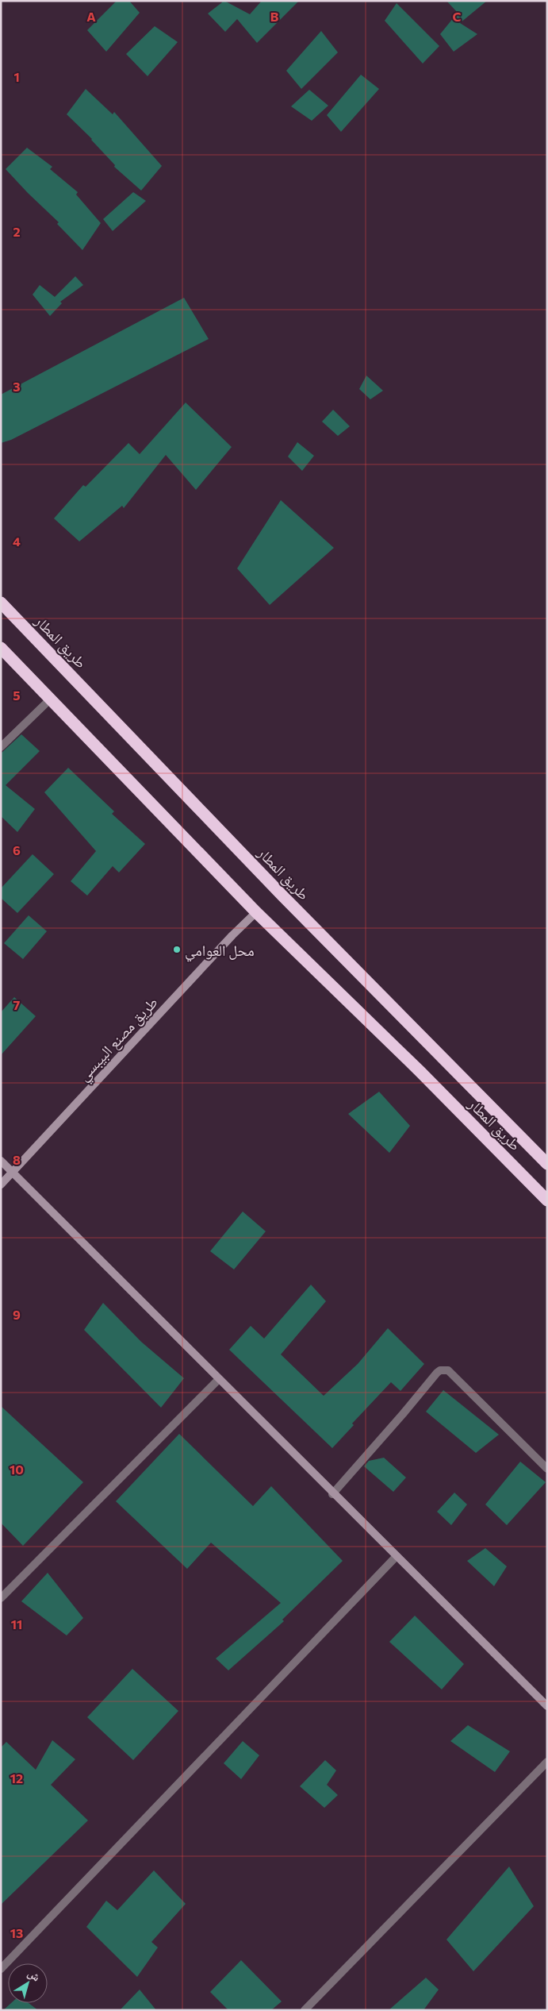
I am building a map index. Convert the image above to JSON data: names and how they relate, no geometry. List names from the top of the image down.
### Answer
{
  "streets": {
    "highway": ["طريق المطار"],
    "street": ["طريق مصنع البيبسي"]
  },
  "crossings": [
    ["طريق المطار", "طريق مصنع البيبسي"]
  ],
  "places": ["محل العوامي"],
  "north": "top right",
  "grid": {
    "columns": ["A", "B", "C"],
    "rows": [
      "1",
      "2",
      "3",
      "4",
      "5",
      "6",
      "7",
      "8",
      "9",
      "10",
      "11",
      "12",
      "13"
    ]
  }
}
